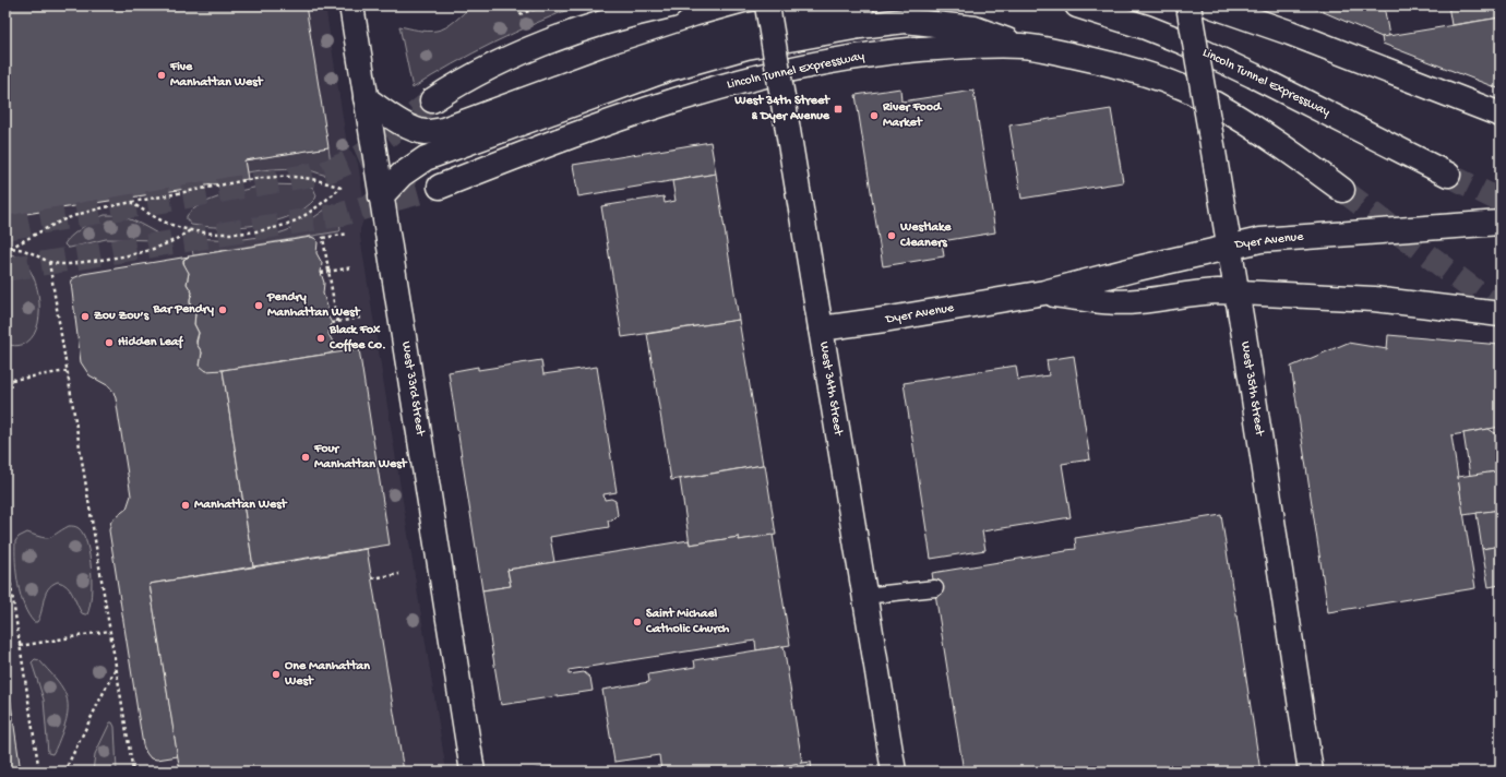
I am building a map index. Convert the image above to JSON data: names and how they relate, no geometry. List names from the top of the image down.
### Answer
{
  "streets": {
    "main road": [
      "Lincoln Tunnel Expressway",
      "Dyer Avenue",
      "West 33rd Street",
      "West 34th Street",
      "West 35th Street"
    ]
  },
  "crossings": [
    ["Dyer Avenue", "West 34th Street"],
    ["Dyer Avenue", "West 35th Street"]
  ],
  "places": {
    "other": [
      "Five Manhattan West",
      "River Food Market",
      "Westlake Cleaners",
      "Pendry Manhattan West",
      "Bar Pendry",
      "Zou Zou’s",
      "Black Fox Coffee Co.",
      "Hidden Leaf",
      "Four Manhattan West",
      "Manhattan West",
      "Saint Michael Catholic Church",
      "One Manhattan West"
    ],
    "transit": ["West 34th Street & Dyer Avenue"]
  }
}
